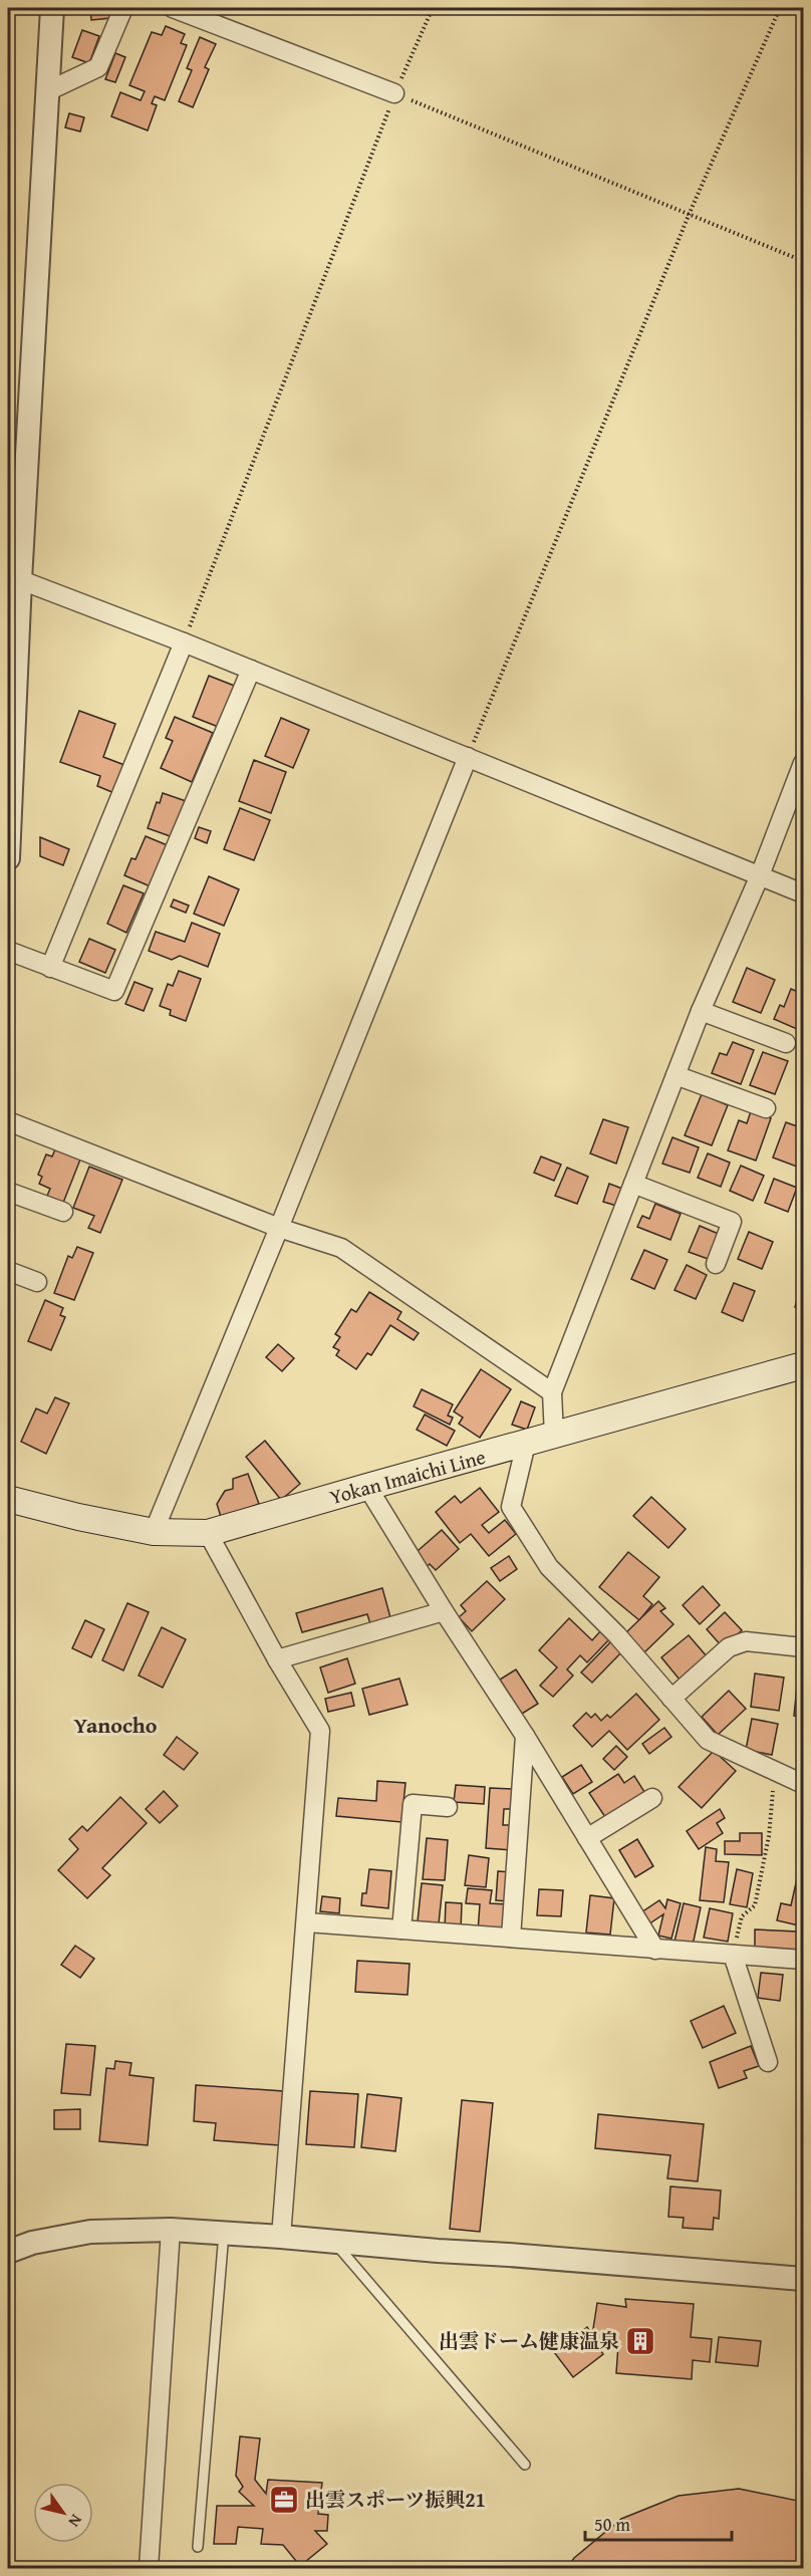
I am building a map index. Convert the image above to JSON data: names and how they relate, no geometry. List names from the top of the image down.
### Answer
{
  "streets": {
    "main road": ["Yokan Imaichi Line"]
  },
  "districts": ["Yanocho"],
  "places": {
    "building": ["出雲ドーム健康温泉"],
    "office": ["出雲スポーツ振興21"]
  },
  "scale_bar": "50 m",
  "north": "bottom right"
}
